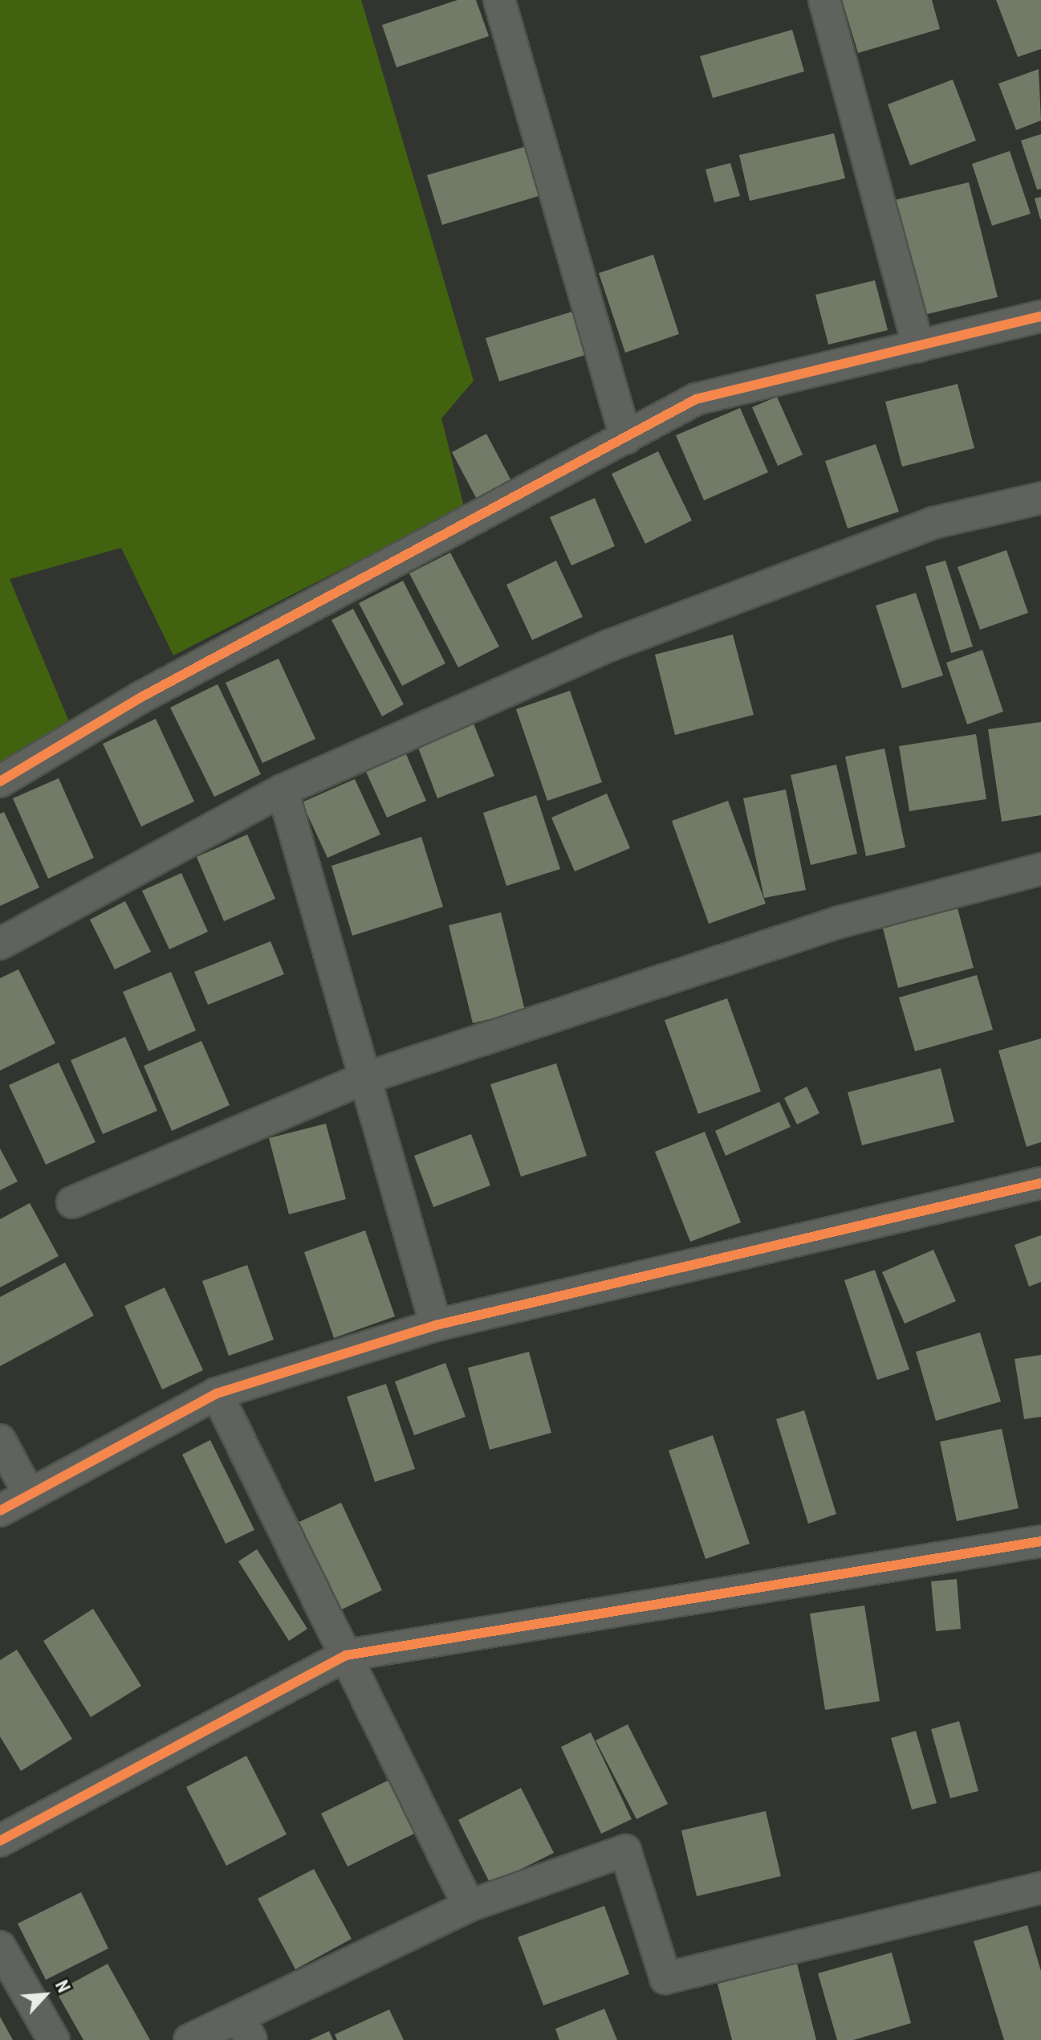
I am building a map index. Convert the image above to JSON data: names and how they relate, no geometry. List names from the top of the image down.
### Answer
{
  "north": "top right"
}
